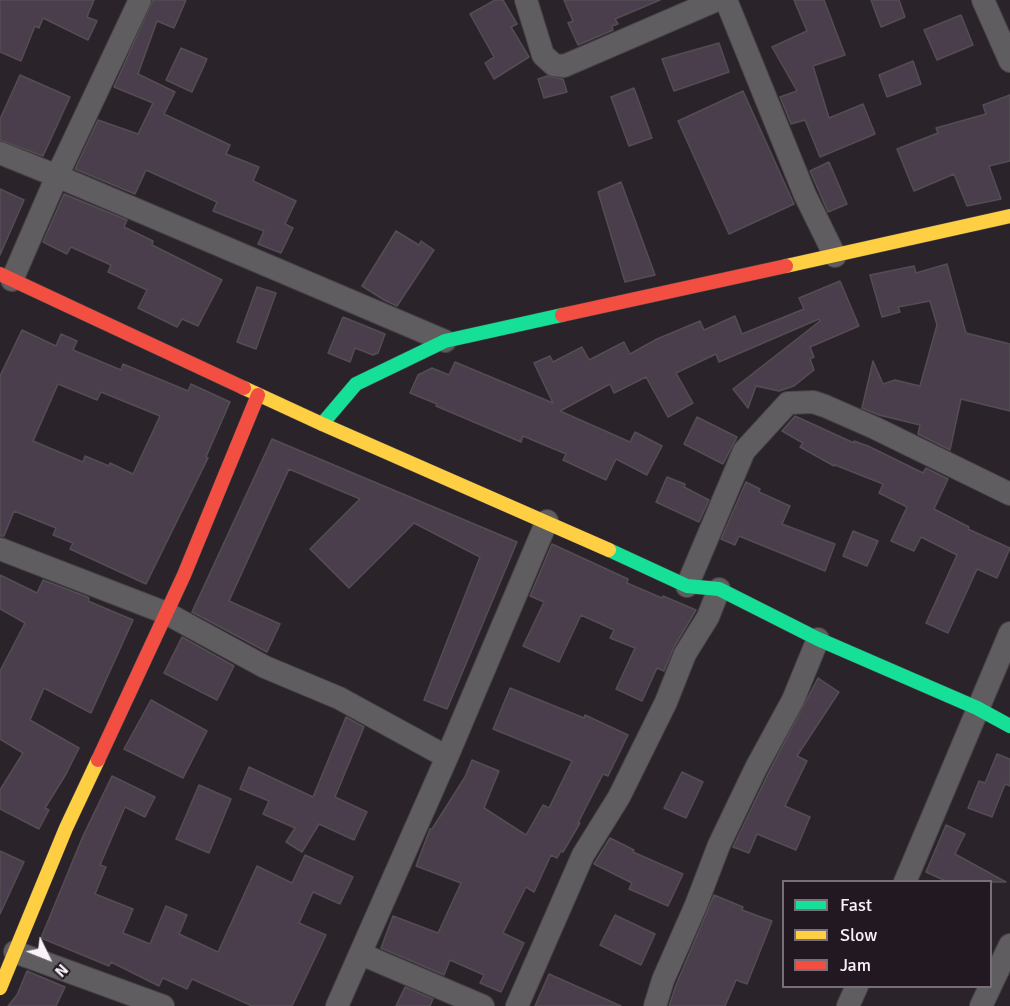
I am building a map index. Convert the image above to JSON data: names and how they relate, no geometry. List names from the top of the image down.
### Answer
{
  "legend": ["Fast", "Slow", "Jam"],
  "north": "bottom right"
}
